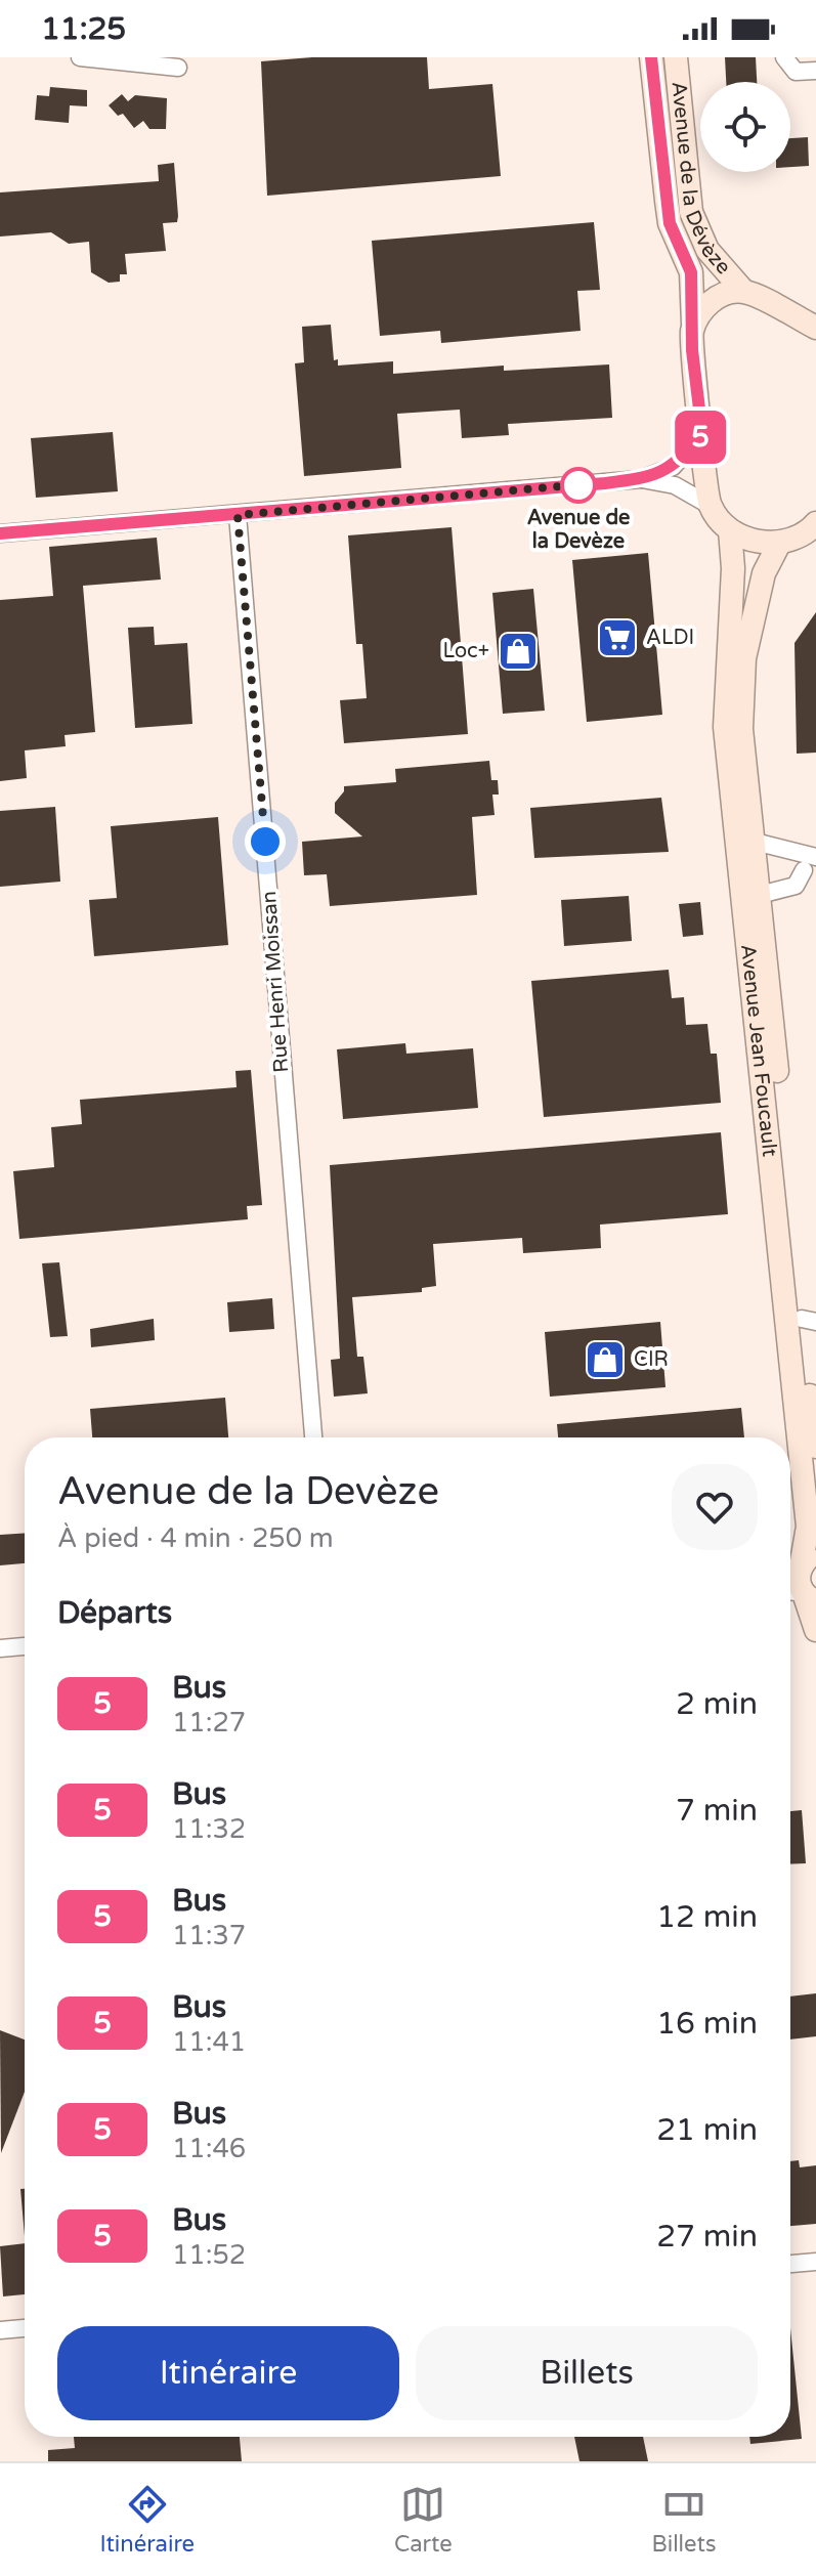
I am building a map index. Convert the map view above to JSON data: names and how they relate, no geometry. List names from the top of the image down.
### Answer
{
  "streets": {
    "main road": ["Avenue de la Dévèze", "Avenue Jean Foucault"],
    "street": ["Rue Henri Moissan"]
  },
  "places": {
    "other": ["Avenue de la Devèze"],
    "supermarket": ["ALDI"],
    "shop": ["Loc+", "CIR"]
  },
  "lines": ["bus line 5"],
  "page": {
    "status": "11:25",
    "on_map": "5",
    "heading": [
      ["Avenue de la Devèze", "À pied · 4 min · 250 m"],
      "Départs"
    ],
    "list": [
      {
        "mark": "5",
        "name": "Bus",
        "note": "11:27",
        "value": "2 min"
      },
      {
        "mark": "5",
        "name": "Bus",
        "note": "11:32",
        "value": "7 min"
      },
      {
        "mark": "5",
        "name": "Bus",
        "note": "11:37",
        "value": "12 min"
      },
      {
        "mark": "5",
        "name": "Bus",
        "note": "11:41",
        "value": "16 min"
      },
      {
        "mark": "5",
        "name": "Bus",
        "note": "11:46",
        "value": "21 min"
      },
      {
        "mark": "5",
        "name": "Bus",
        "note": "11:52",
        "value": "27 min"
      }
    ],
    "buttons": ["Itinéraire", "Billets"],
    "tabs": ["Itinéraire", "Carte", "Billets"]
  }
}
